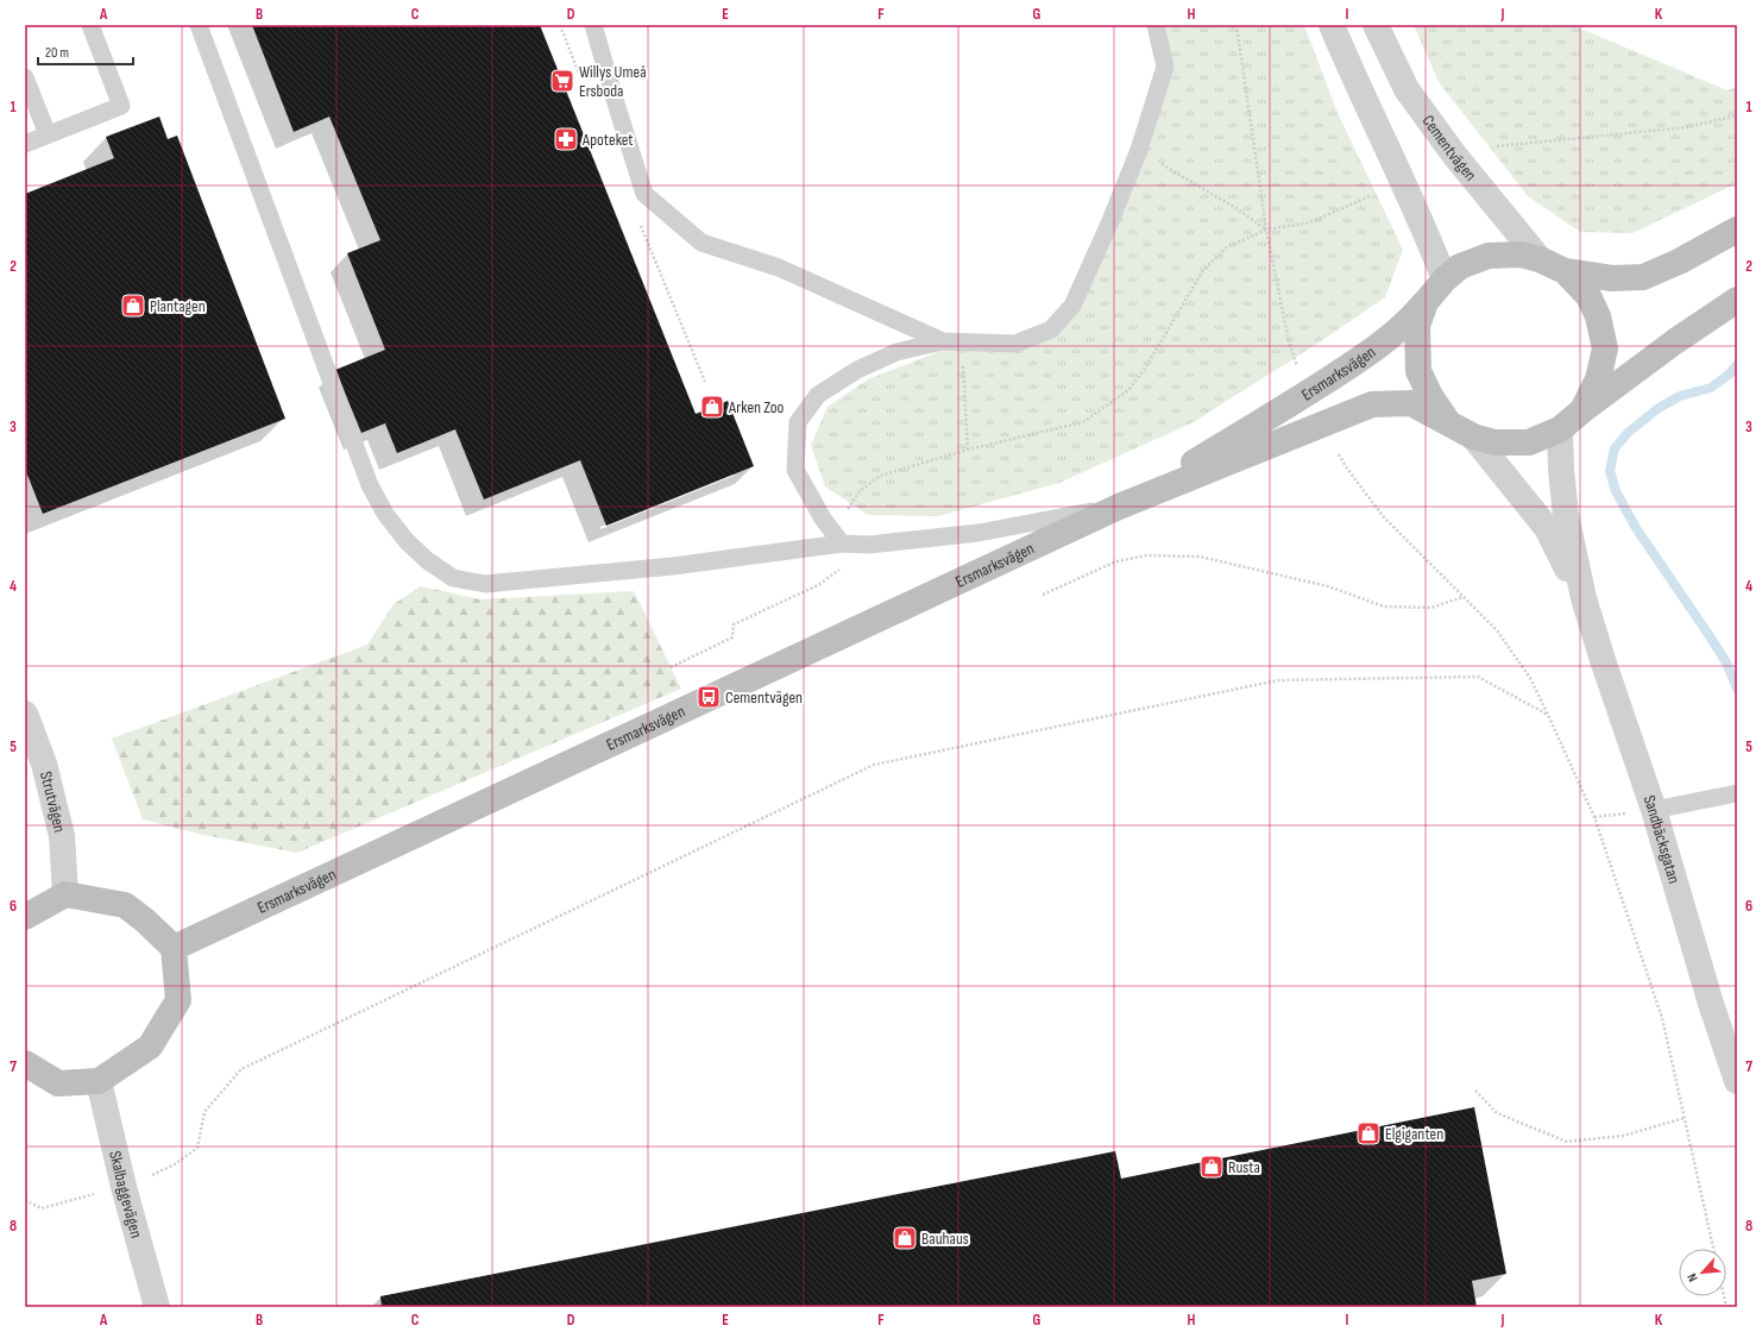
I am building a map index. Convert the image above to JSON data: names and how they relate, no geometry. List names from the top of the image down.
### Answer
{
  "streets": {
    "main road": ["Ersmarksvägen"],
    "street": [
      "Cementvägen",
      "Strutvägen",
      "Sandbäcksgatan",
      "Skalbaggevägen"
    ]
  },
  "places": {
    "supermarket": ["Willys Umeå Ersboda"],
    "pharmacy": ["Apoteket"],
    "shop": [
      "Plantagen",
      "Arken Zoo",
      "Elgiganten",
      "Rusta",
      "Bauhaus"
    ],
    "bus stop": ["Cementvägen"]
  },
  "scale_bar": "20 m",
  "north": "bottom left",
  "grid": {
    "columns": [
      "A",
      "B",
      "C",
      "D",
      "E",
      "F",
      "G",
      "H",
      "I",
      "J",
      "K"
    ],
    "rows": [
      "1",
      "2",
      "3",
      "4",
      "5",
      "6",
      "7",
      "8"
    ]
  }
}
